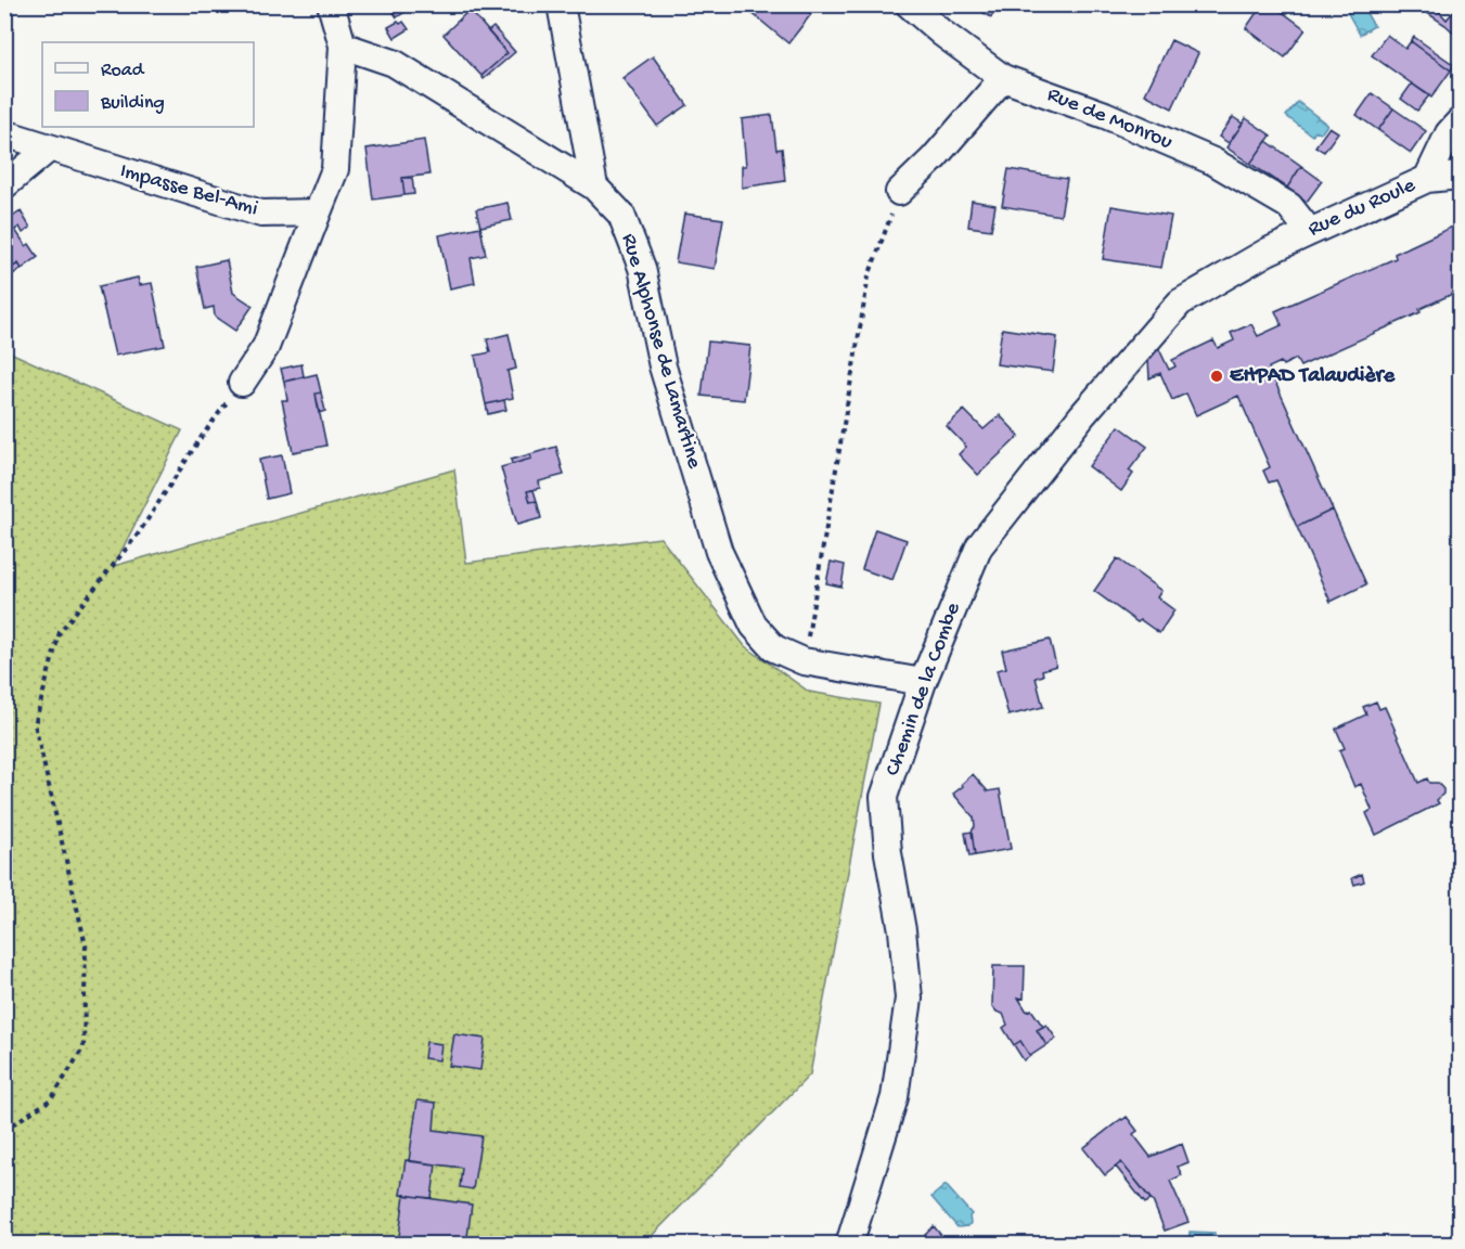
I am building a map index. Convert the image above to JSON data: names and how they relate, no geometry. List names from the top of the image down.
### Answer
{
  "streets": {
    "street": [
      "Rue de Monrou",
      "Impasse Bel-Ami",
      "Rue du Roule",
      "Rue Alphonse de Lamartine",
      "Chemin de la Combe"
    ]
  },
  "crossings": [
    ["Rue de Monrou", "Rue du Roule"],
    ["Rue du Roule", "Chemin de la Combe"],
    ["Rue Alphonse de Lamartine", "Chemin de la Combe"]
  ],
  "places": ["EHPAD Talaudière"],
  "legend": ["Road", "Building"]
}
